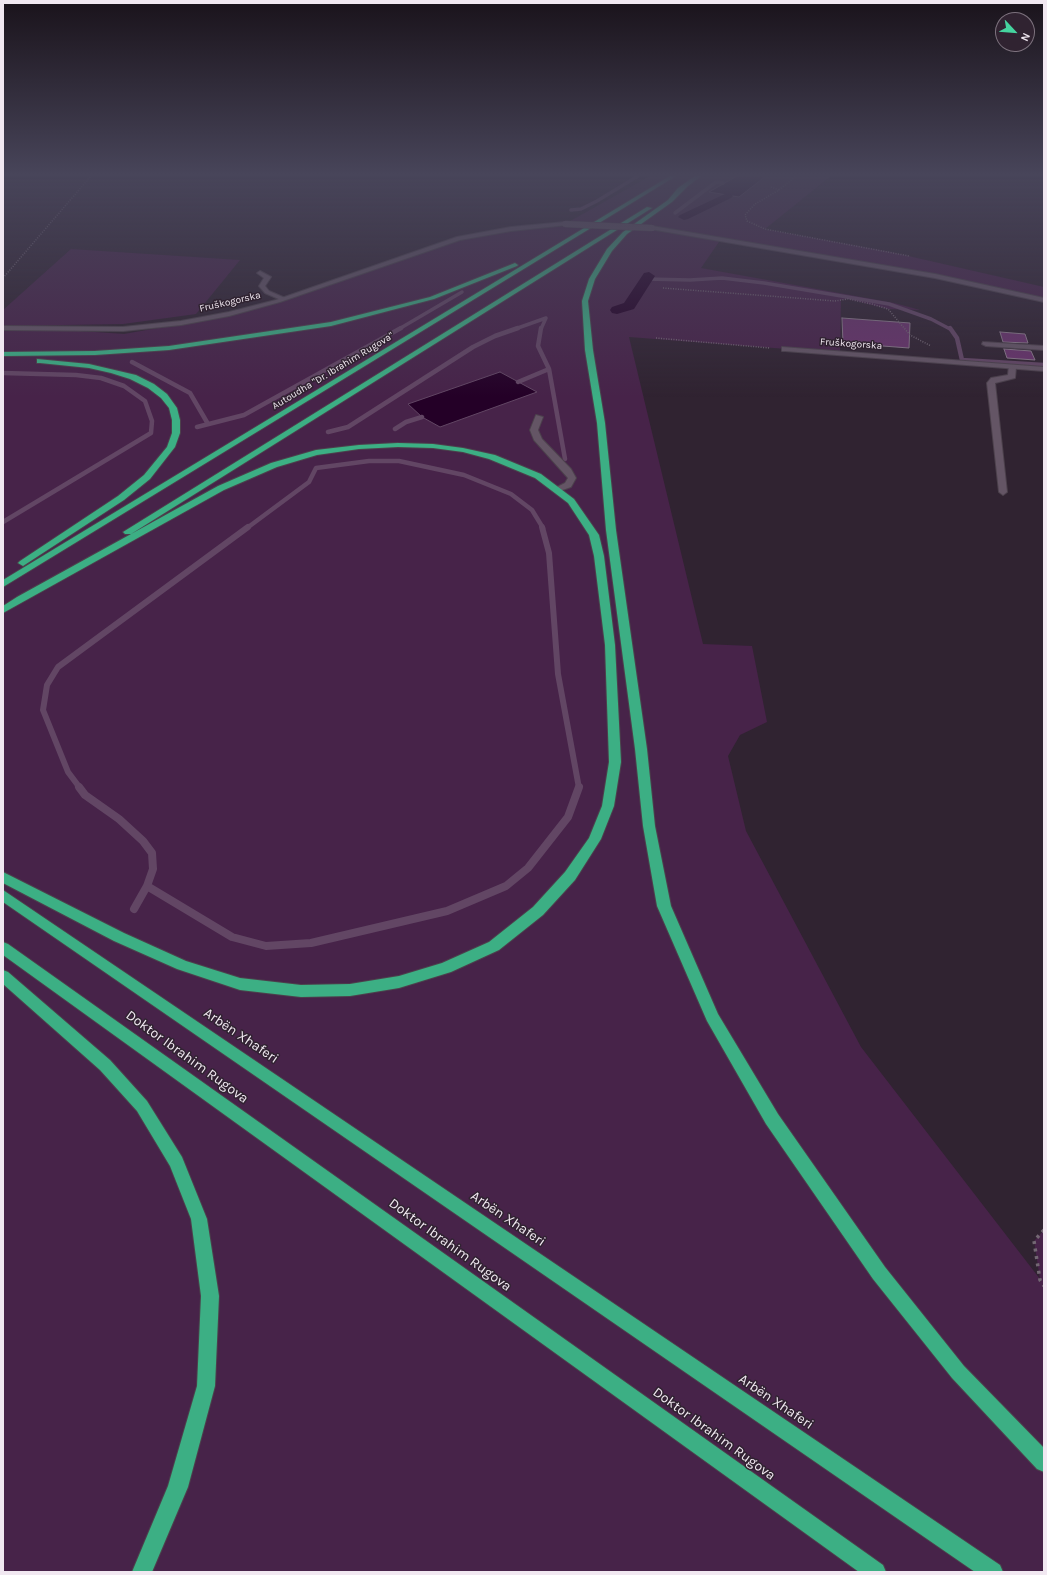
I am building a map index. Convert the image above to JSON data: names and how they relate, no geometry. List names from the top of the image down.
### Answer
{
  "streets": {
    "highway": ["Autoudha \"Dr. Ibrahim Rugova\"", "Arbën Xhaferi", "Doktor Ibrahim Rugova"],
    "street": ["Fruškogorska"]
  },
  "north": "bottom right"
}
